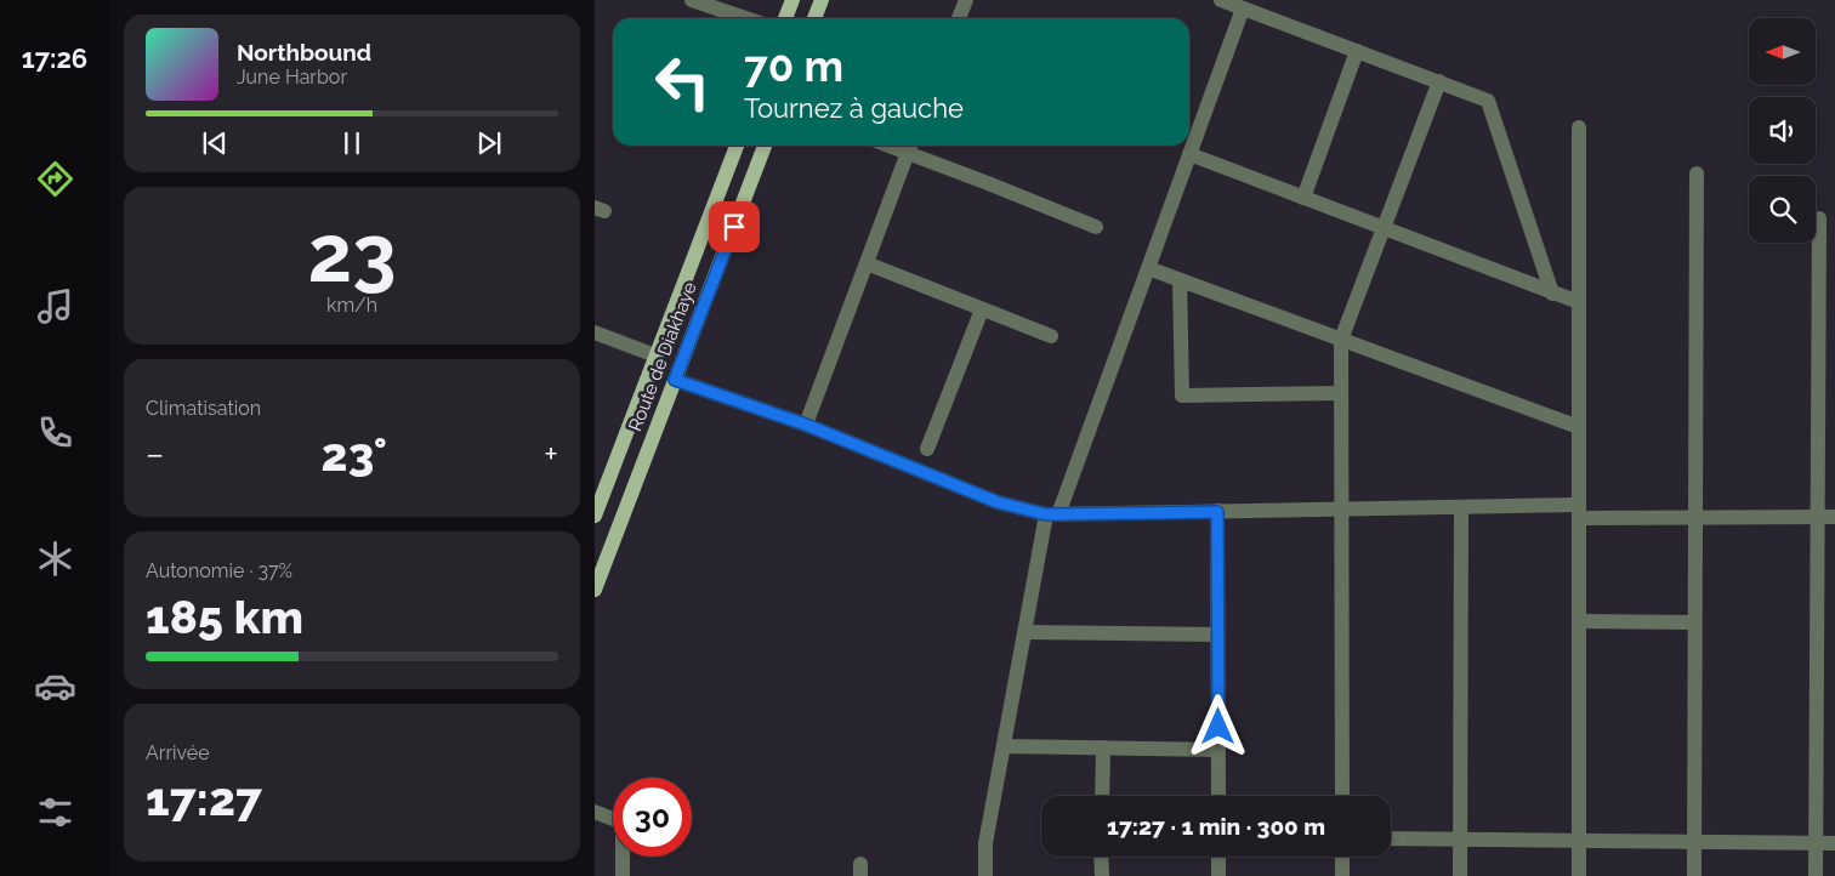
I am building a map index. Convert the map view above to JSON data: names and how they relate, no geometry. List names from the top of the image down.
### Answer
{
  "streets": {
    "main road": ["Route de Diakhaye"]
  },
  "north": "left",
  "page": {
    "tabs": "17:26",
    "turn": ["70 m", "Tournez à gauche"],
    "song": ["Northbound", "June Harbor"],
    "tile": [
      ["23", "km/h"],
      "Climatisation",
      ["Autonomie · 37%", "185 km"],
      ["Arrivée", "17:27"]
    ],
    "heat": ["−", "23°", "+"],
    "limit": "30",
    "trip": "17:27 · 1 min · 300 m"
  }
}
